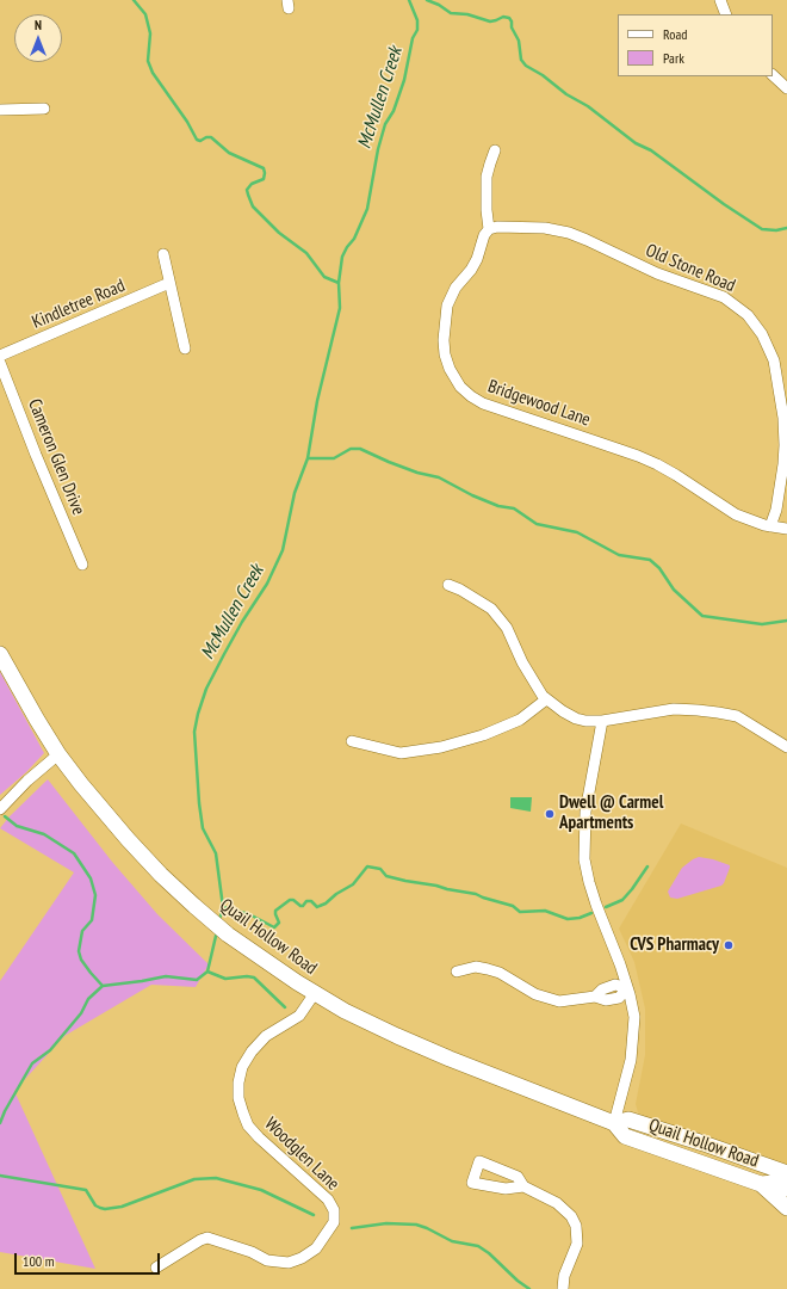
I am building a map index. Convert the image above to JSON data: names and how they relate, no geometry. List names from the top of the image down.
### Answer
{
  "streets": {
    "main road": ["Quail Hollow Road"],
    "street": [
      "Old Stone Road",
      "Kindletree Road",
      "Bridgewood Lane",
      "Cameron Glen Drive",
      "Woodglen Lane"
    ]
  },
  "crossings": [
    ["Old Stone Road", "Bridgewood Lane"],
    ["Quail Hollow Road", "Woodglen Lane"]
  ],
  "water": ["McMullen Creek"],
  "places": ["Dwell @ Carmel Apartments", "CVS Pharmacy"],
  "legend": ["Road", "Park"],
  "scale_bar": "100 m",
  "north": "top"
}
